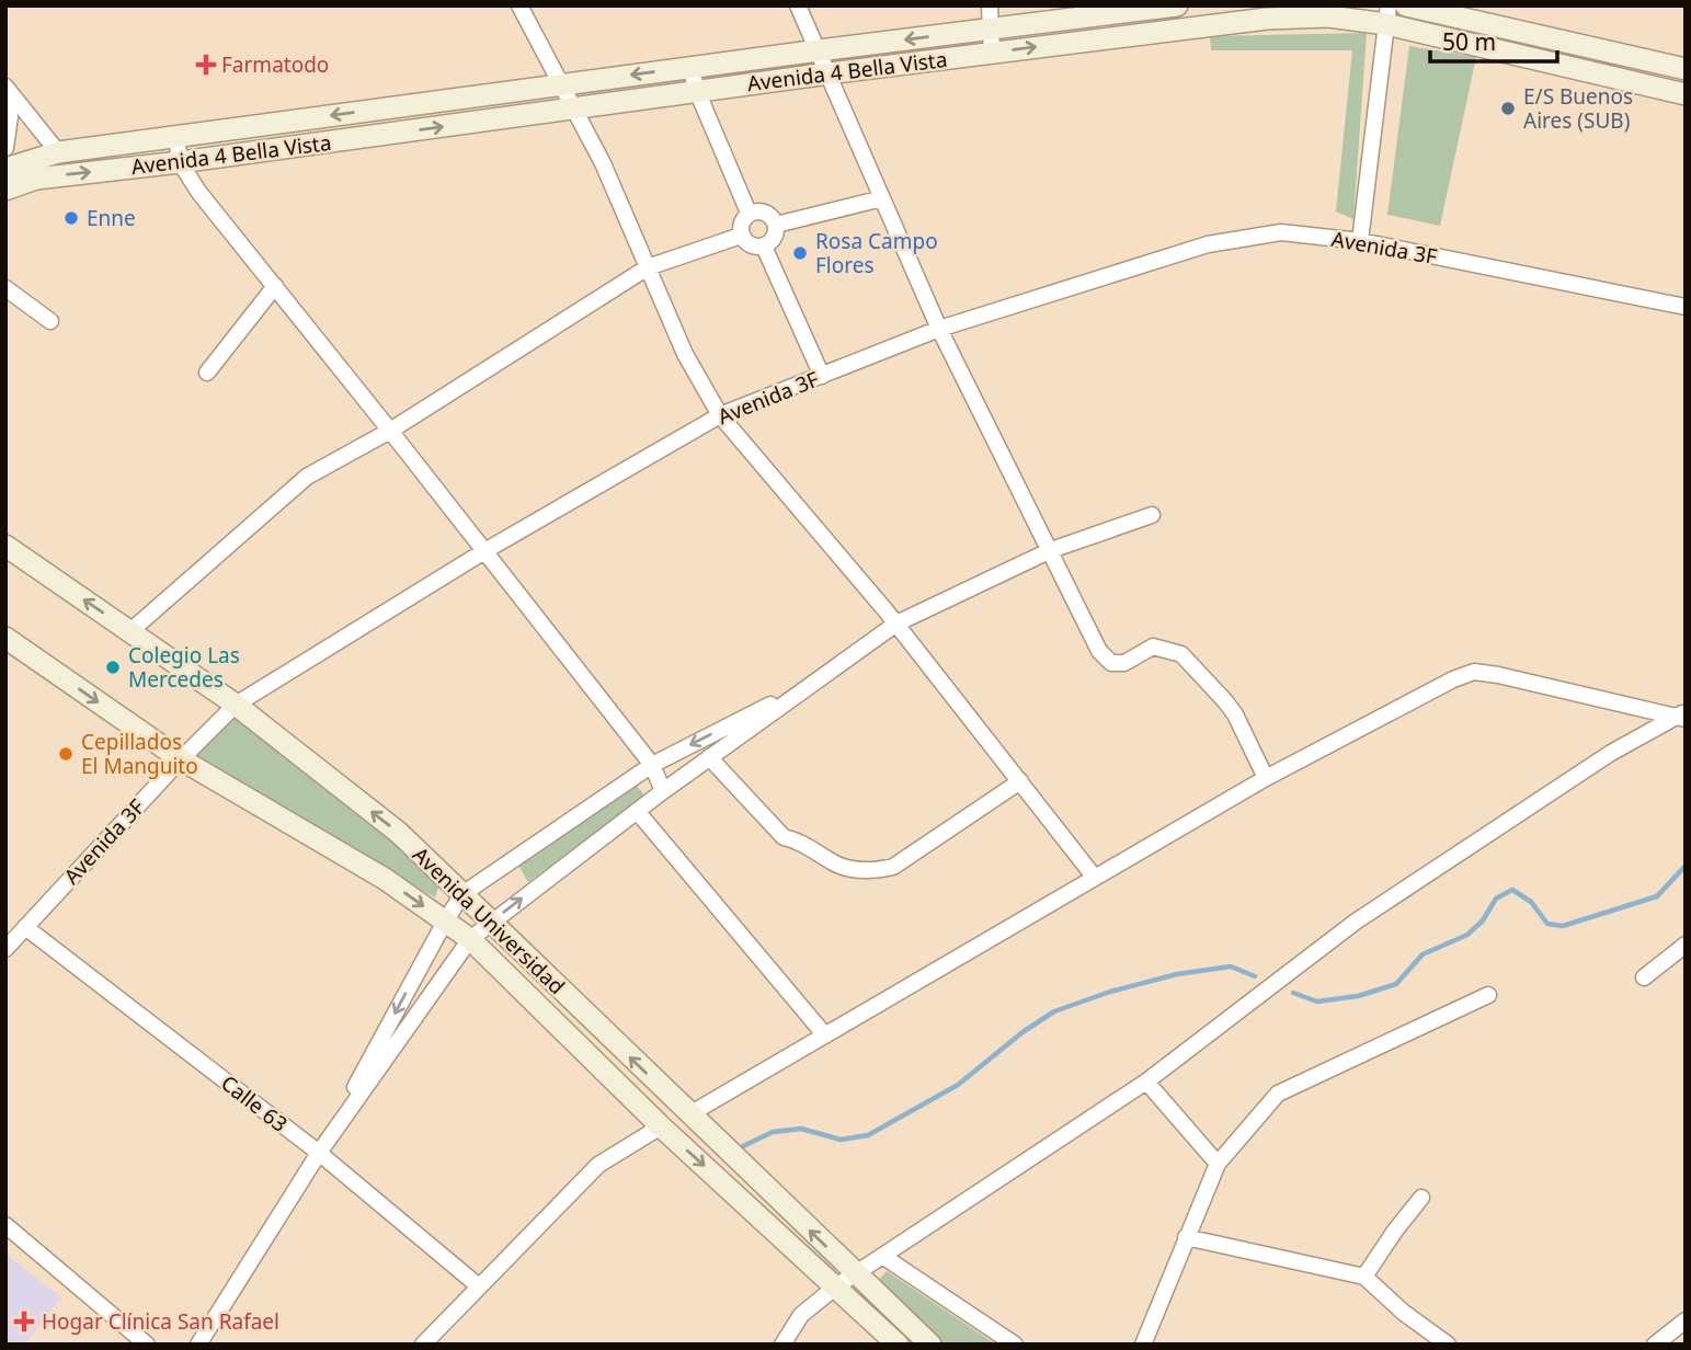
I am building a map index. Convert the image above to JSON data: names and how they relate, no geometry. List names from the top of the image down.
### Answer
{
  "streets": {
    "street": [
      "Avenida 4 Bella Vista",
      "Avenida 3F",
      "Avenida Universidad",
      "Calle 63"
    ]
  },
  "crossings": [
    ["Avenida 3F", "Avenida Universidad"],
    ["Avenida 3F", "Calle 63"]
  ],
  "places": {
    "health": ["Farmatodo", "Hogar Clínica San Rafael"],
    "other": [
      "E/S Buenos Aires (SUB)",
      "Enne",
      "Rosa Campo Flores",
      "Colegio Las Mercedes",
      "Cepillados El Manguito"
    ]
  },
  "scale_bar": "50 m"
}
